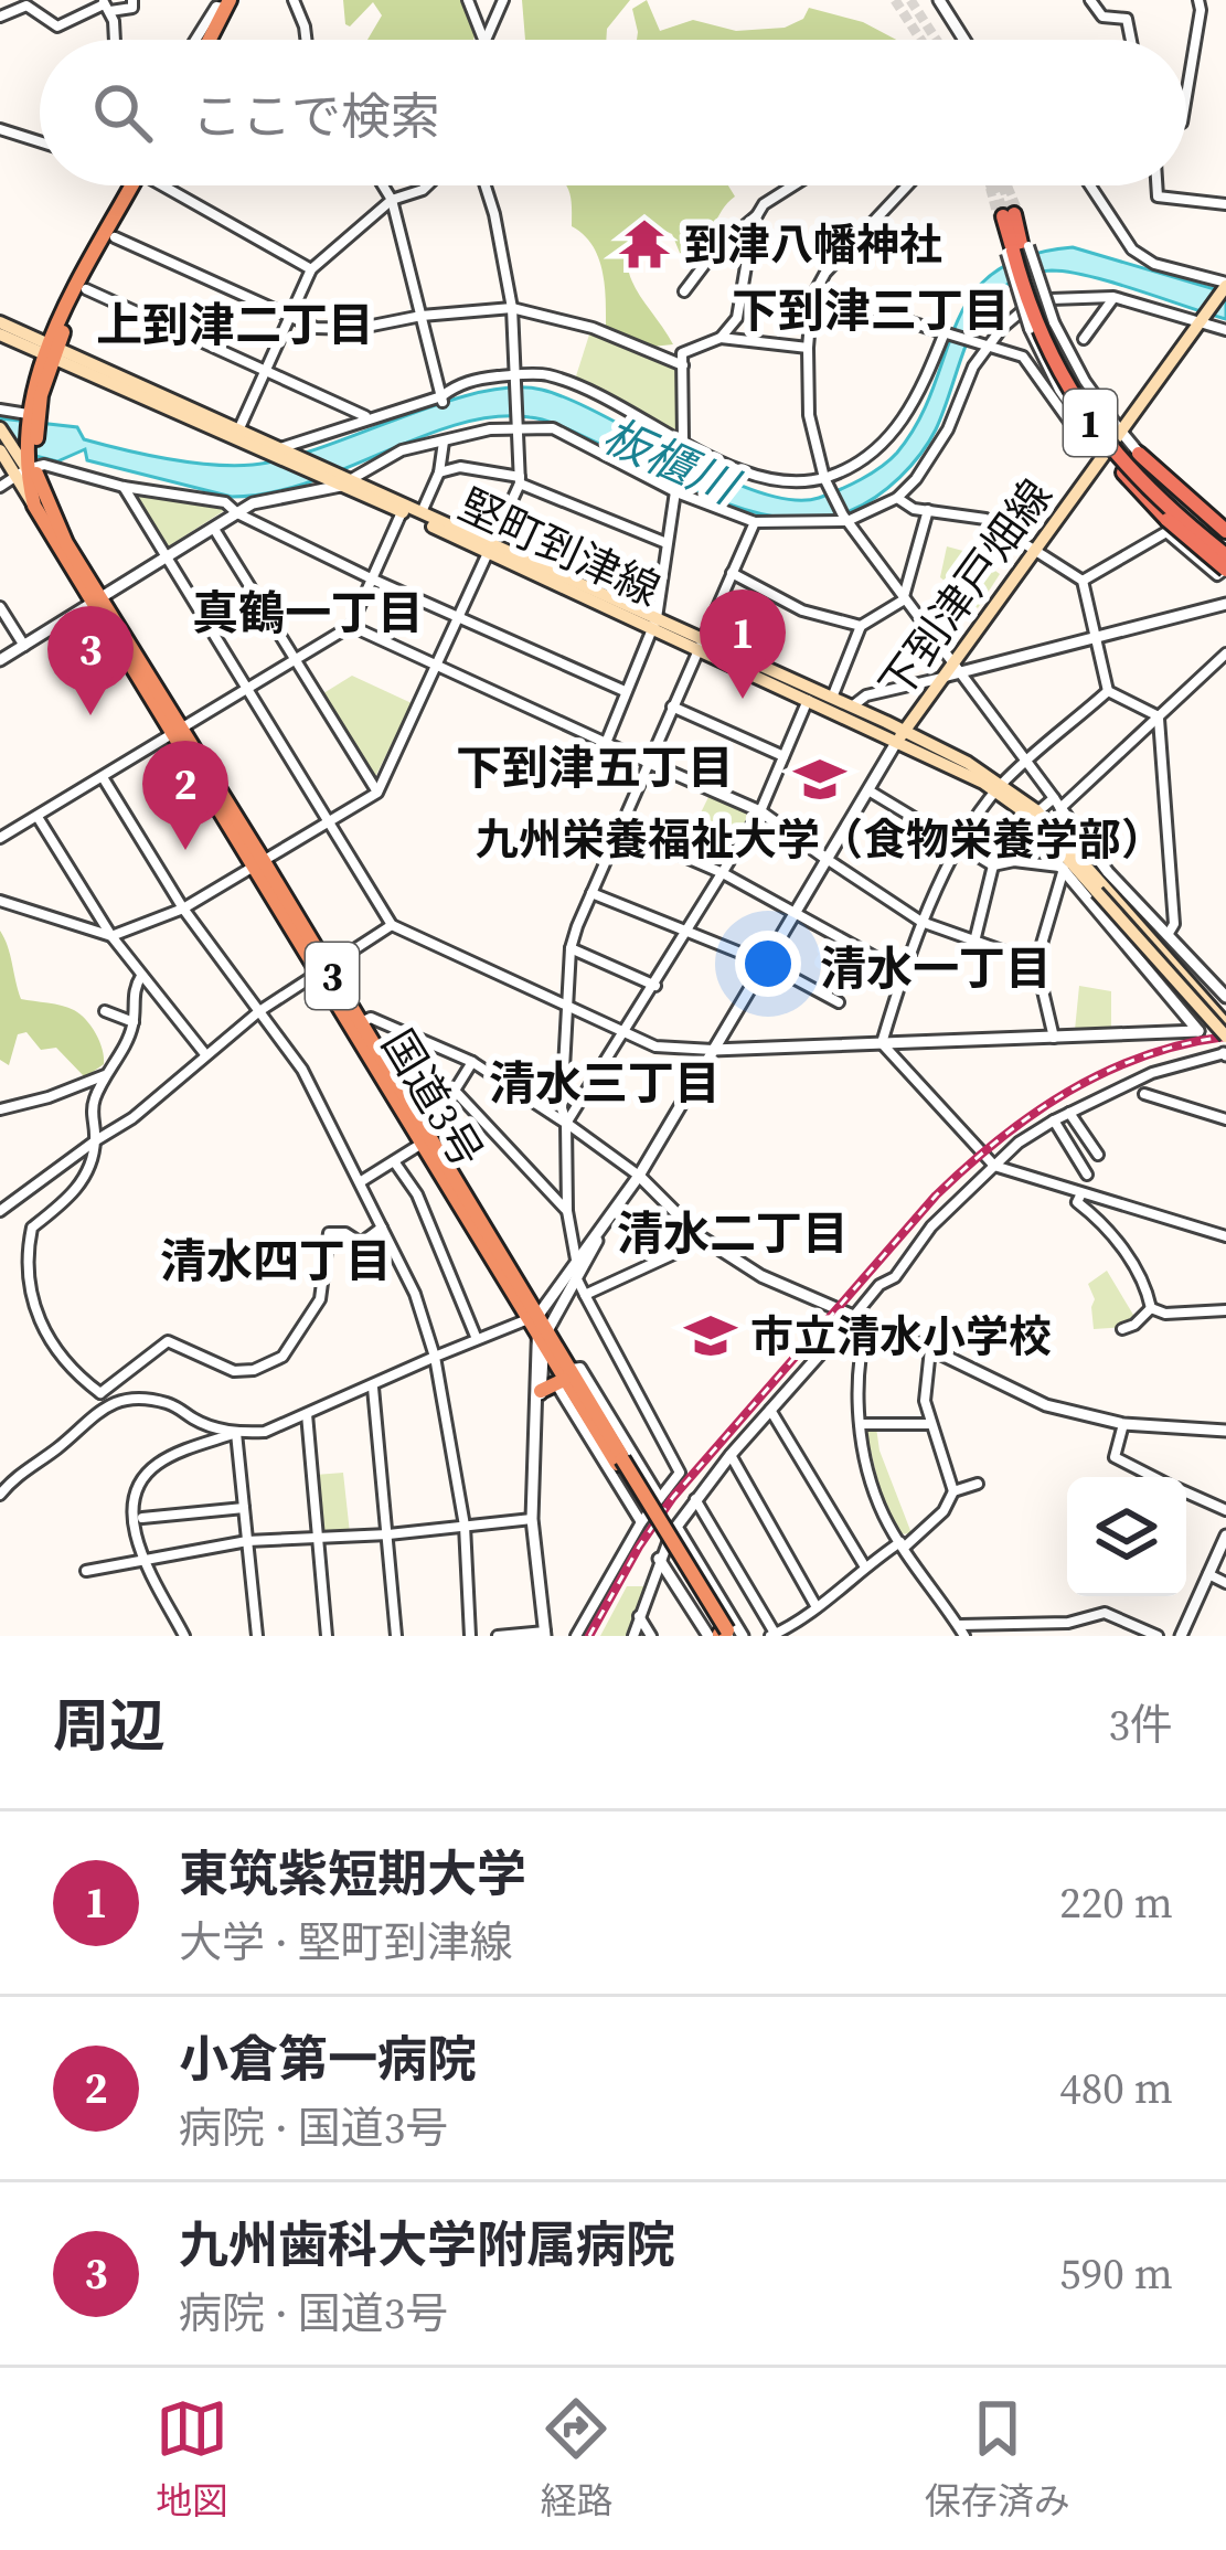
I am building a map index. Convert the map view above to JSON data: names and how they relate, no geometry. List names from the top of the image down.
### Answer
{
  "streets": {
    "highway": ["1", "3", "国道3号"],
    "main road": ["堅町到津線", "下到津戸畑線"]
  },
  "crossings": [
    ["堅町到津線", "下到津戸畑線"],
    ["堅町到津線", "国道3号"]
  ],
  "districts": [
    "下到津三丁目",
    "上到津二丁目",
    "真鶴一丁目",
    "下到津五丁目",
    "清水一丁目",
    "清水三丁目",
    "清水二丁目",
    "清水四丁目"
  ],
  "water": ["板櫃川"],
  "places": {
    "temple": ["到津八幡神社"],
    "school or university": ["九州栄養福祉大学（食物栄養学部）", "市立清水小学校"]
  },
  "page": {
    "search": "ここで検索",
    "pins": ["1", "3", "2"],
    "heading": ["周辺", "3件"],
    "list": [
      {
        "mark": "1",
        "name": "東筑紫短期大学",
        "note": "大学 · 堅町到津線",
        "value": "220 m"
      },
      {
        "mark": "2",
        "name": "小倉第一病院",
        "note": "病院 · 国道3号",
        "value": "480 m"
      },
      {
        "mark": "3",
        "name": "九州歯科大学附属病院",
        "note": "病院 · 国道3号",
        "value": "590 m"
      }
    ],
    "nav": ["地図", "経路", "保存済み"]
  }
}
